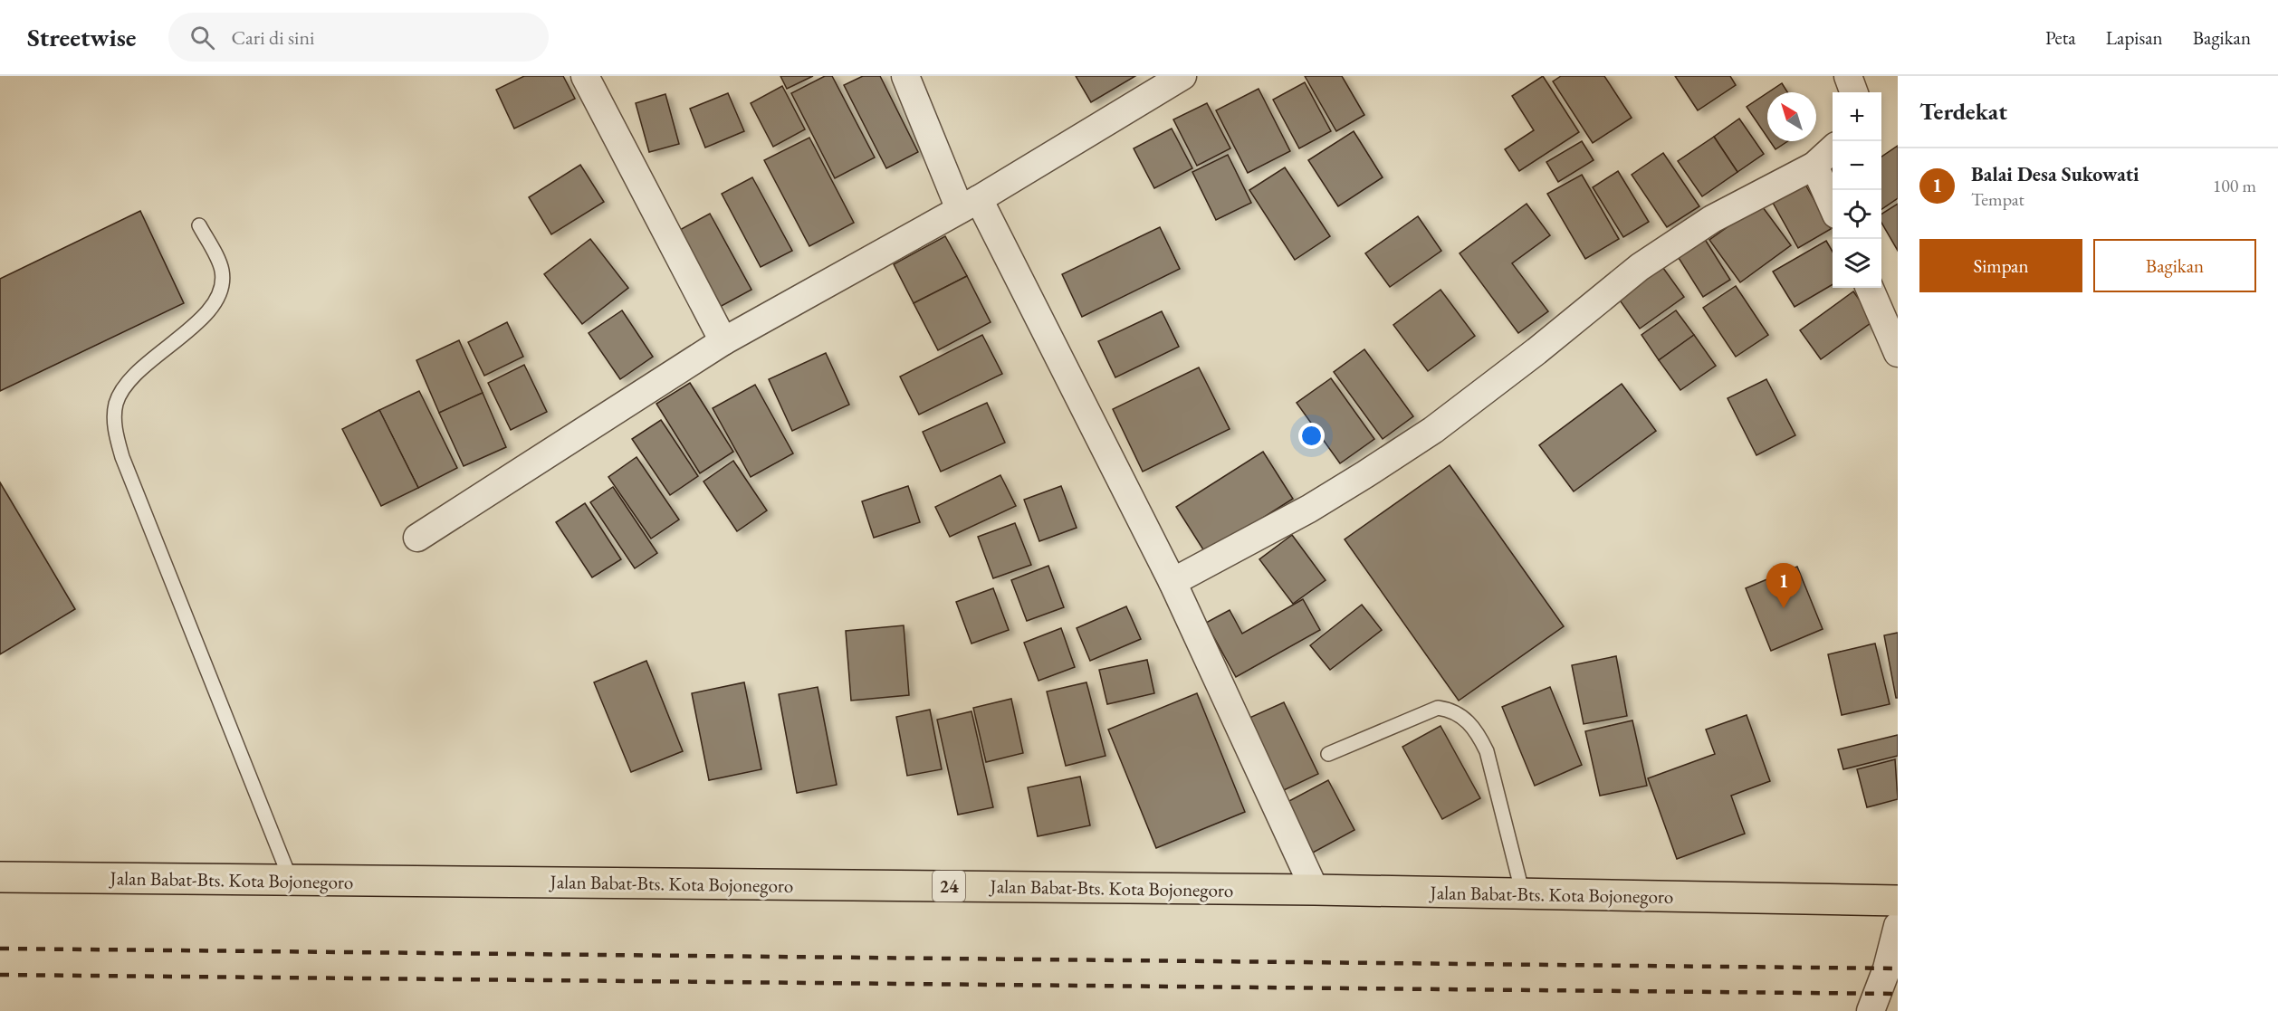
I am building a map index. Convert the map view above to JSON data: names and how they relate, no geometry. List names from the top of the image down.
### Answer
{
  "streets": {
    "highway": ["Jalan Babat-Bts. Kota Bojonegoro", "24"]
  },
  "north": "top left",
  "page": {
    "header": "Streetwise",
    "search": "Cari di sini",
    "nav": ["Peta", "Lapisan", "Bagikan"],
    "heading": "Terdekat",
    "map_buttons": ["+", "−"],
    "list": [
      {
        "mark": "1",
        "name": "Balai Desa Sukowati",
        "note": "Tempat",
        "value": "100 m"
      }
    ],
    "buttons": ["Simpan", "Bagikan"],
    "pins": "1"
  }
}
